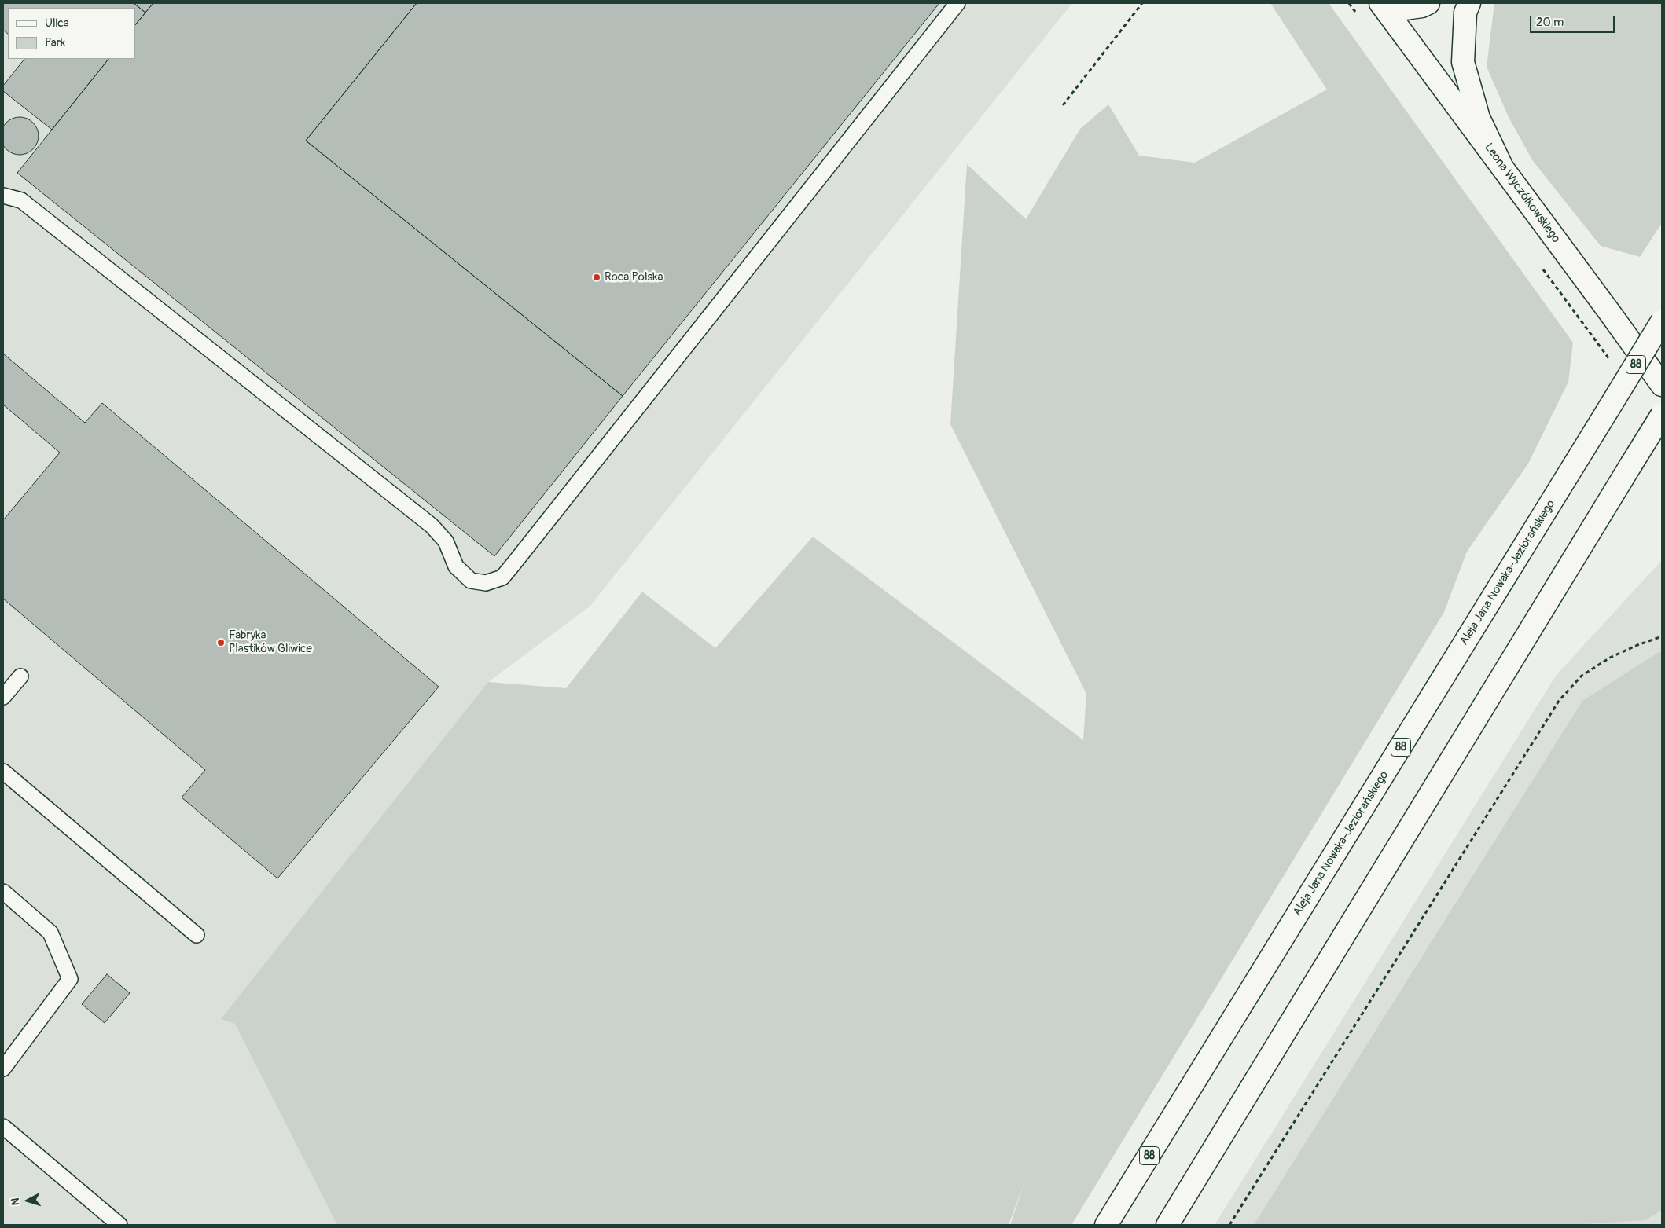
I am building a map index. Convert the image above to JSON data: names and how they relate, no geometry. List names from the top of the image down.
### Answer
{
  "streets": {
    "main road": ["Leona Wyczółkowskiego", "88", "Aleja Jana Nowaka-Jeziorańskiego"]
  },
  "places": ["Roca Polska", "Fabryka Plastików Gliwice"],
  "legend": ["Ulica", "Park"],
  "scale_bar": "20 m",
  "north": "left"
}
